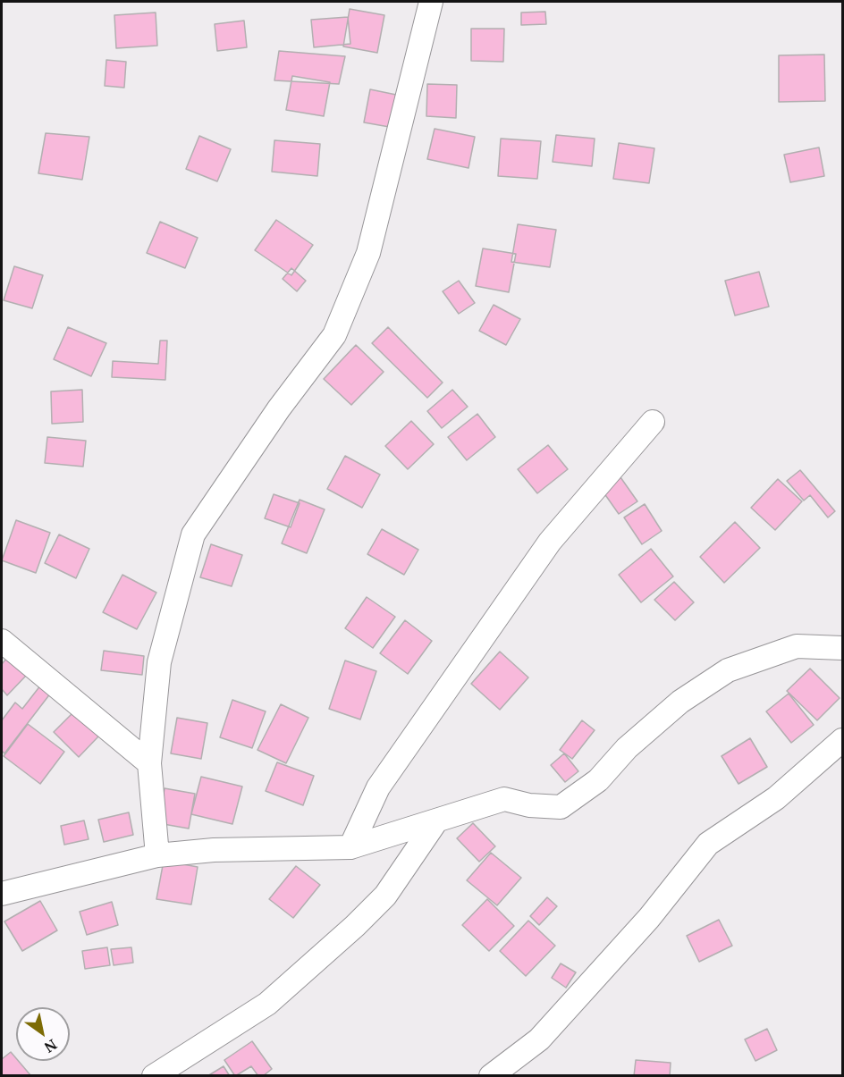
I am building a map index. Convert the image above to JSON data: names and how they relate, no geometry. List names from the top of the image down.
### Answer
{
  "north": "bottom right"
}
